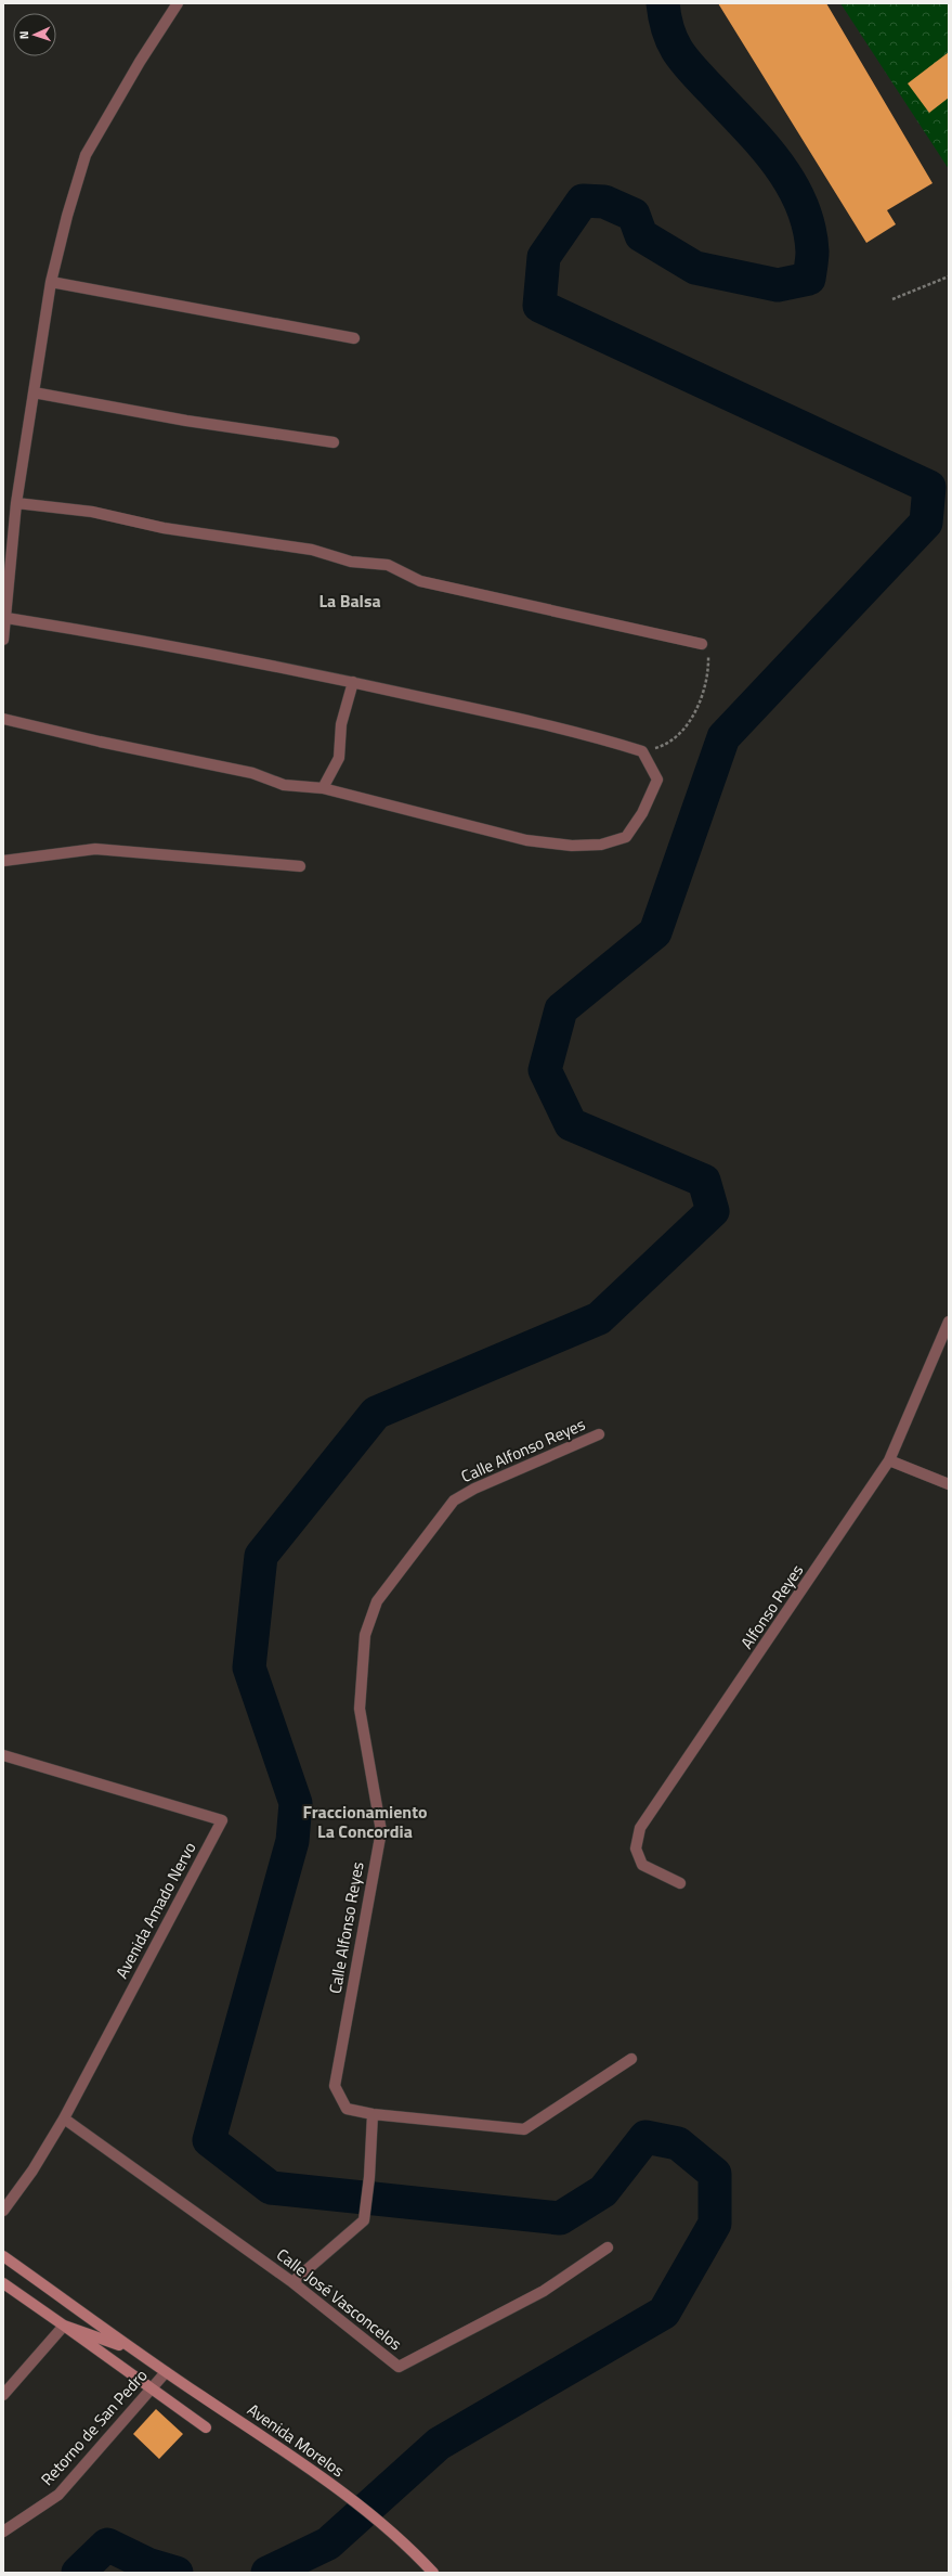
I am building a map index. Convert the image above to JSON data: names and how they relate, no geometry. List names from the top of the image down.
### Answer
{
  "streets": {
    "main road": ["Avenida Morelos"],
    "street": [
      "Calle Alfonso Reyes",
      "Alfonso Reyes",
      "Avenida Amado Nervo",
      "Calle José Vasconcelos",
      "Retorno de San Pedro"
    ]
  },
  "crossings": [
    ["Avenida Amado Nervo", "Calle José Vasconcelos"],
    ["Retorno de San Pedro", "Avenida Morelos"]
  ],
  "districts": ["La Balsa", "Fraccionamiento La Concordia"],
  "north": "left"
}
